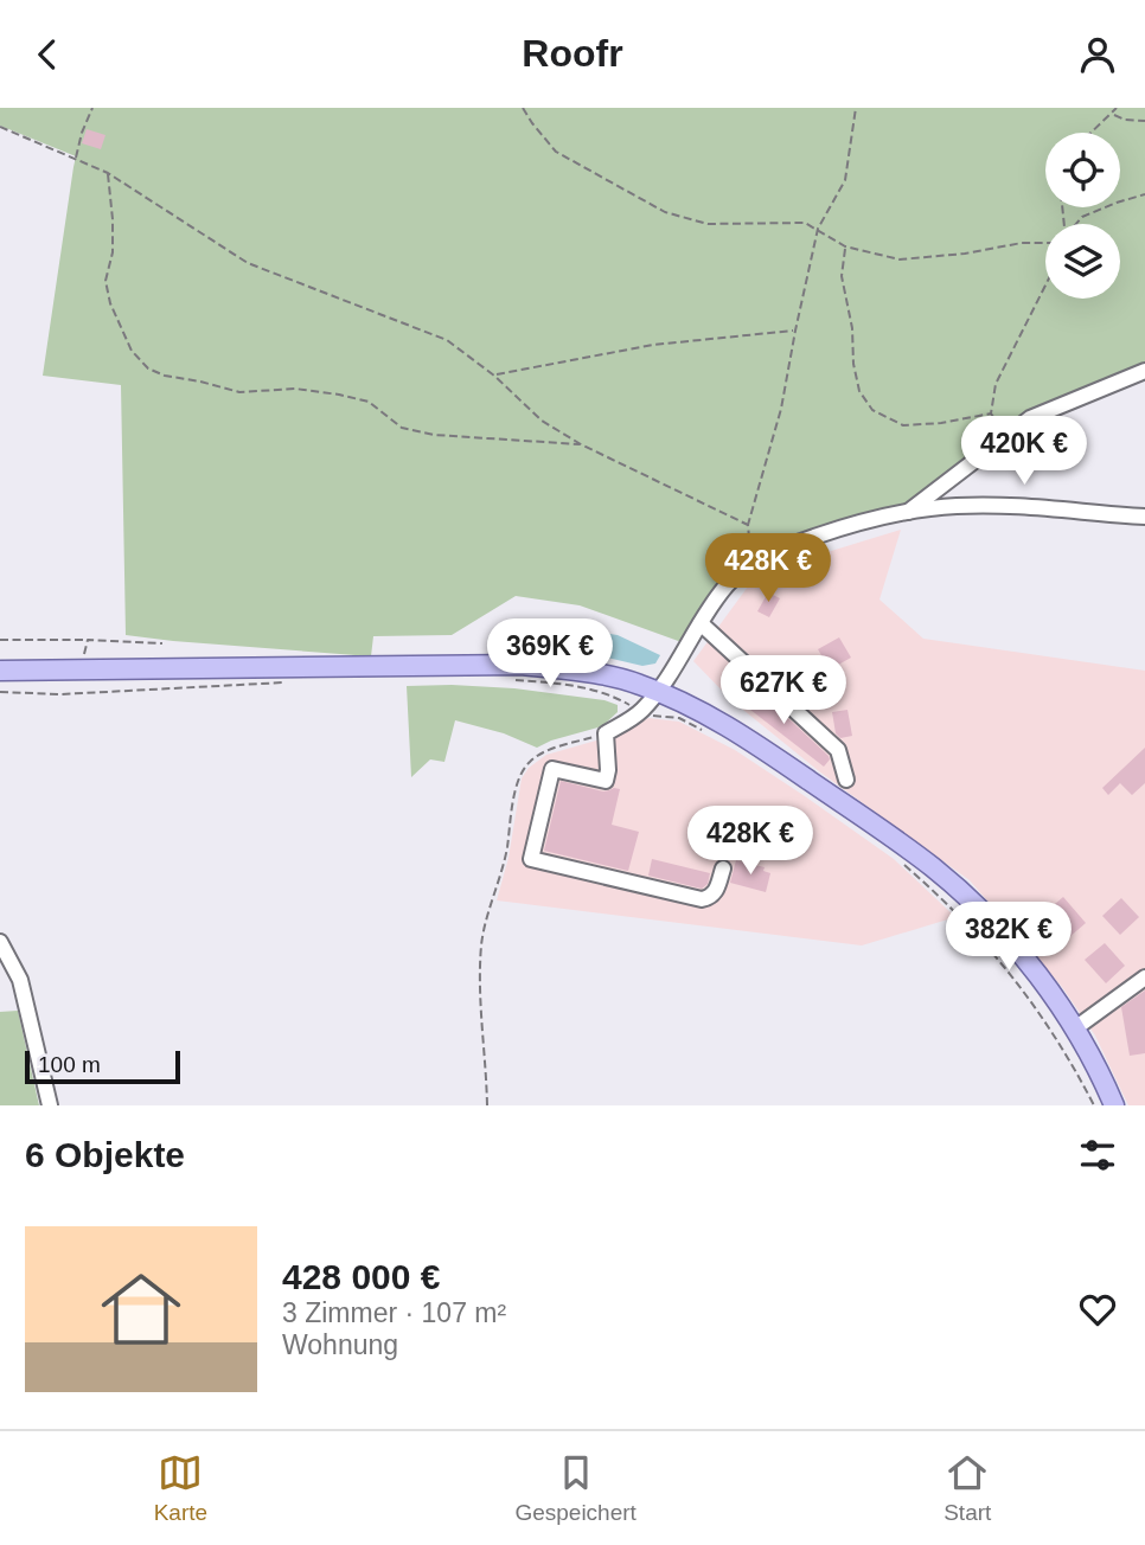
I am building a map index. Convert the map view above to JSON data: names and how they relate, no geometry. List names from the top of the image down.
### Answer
{
  "scale_bar": "100 m",
  "page": {
    "header": "Roofr",
    "price": [
      "420K €",
      "428K €",
      "369K €",
      "627K €",
      "428K €",
      "382K €"
    ],
    "scale": "100 m",
    "heading": "6 Objekte",
    "list": [
      {
        "name": "428 000 €",
        "note": "3 Zimmer · 107 m² · Wohnung"
      }
    ],
    "tabs": ["Karte", "Gespeichert", "Start"]
  }
}
